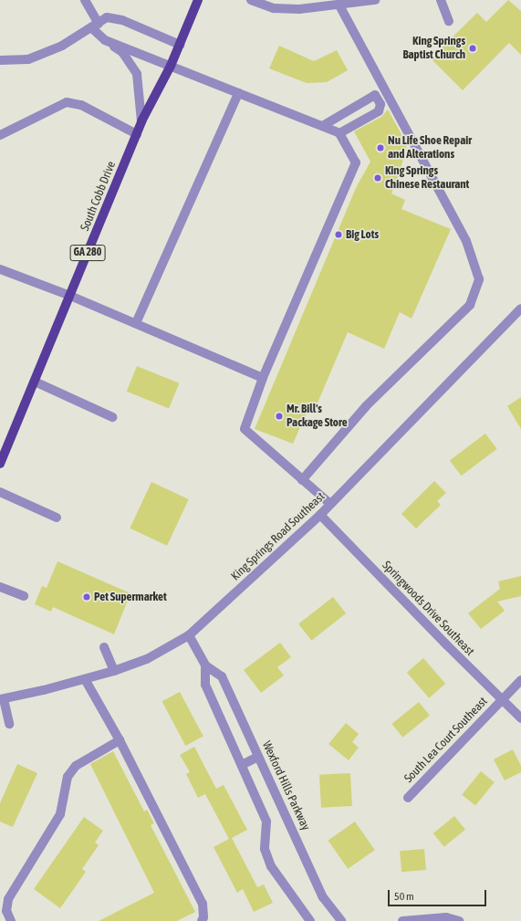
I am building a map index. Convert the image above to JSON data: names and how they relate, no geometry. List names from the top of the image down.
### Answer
{
  "streets": {
    "main road": ["South Cobb Drive", "GA 280"],
    "street": [
      "King Springs Road Southeast",
      "Springwoods Drive Southeast",
      "South Lea Court Southeast",
      "Wexford Hills Parkway"
    ]
  },
  "crossings": [
    ["King Springs Road Southeast", "Springwoods Drive Southeast"],
    ["King Springs Road Southeast", "Wexford Hills Parkway"],
    ["Springwoods Drive Southeast", "South Lea Court Southeast"]
  ],
  "places": [
    "King Springs Baptist Church",
    "Nu Life Shoe Repair and Alterations",
    "King Springs Chinese Restaurant",
    "Big Lots",
    "Mr. Bill's Package Store",
    "Pet Supermarket"
  ],
  "scale_bar": "50 m"
}
